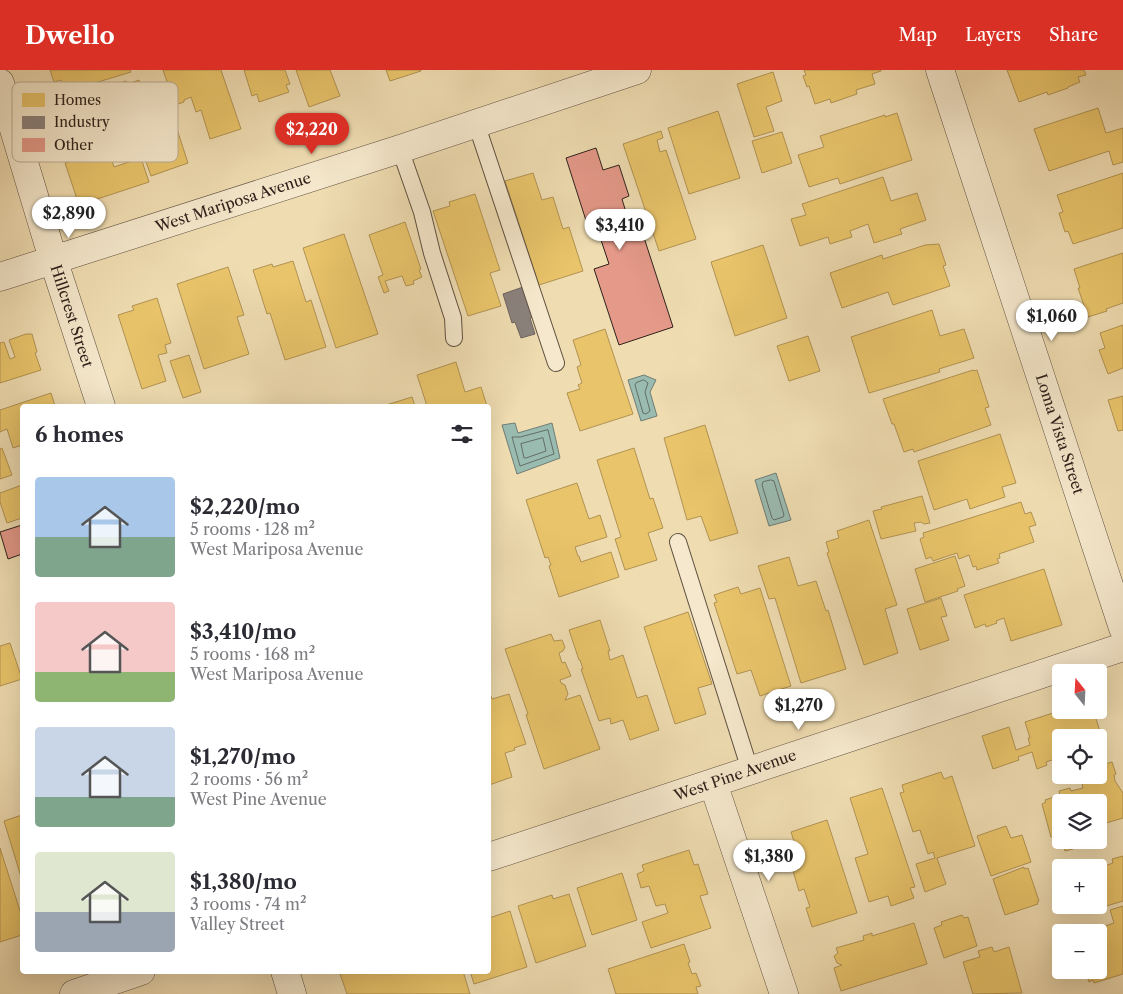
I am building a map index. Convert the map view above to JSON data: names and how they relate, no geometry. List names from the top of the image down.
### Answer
{
  "streets": {
    "street": [
      "West Mariposa Avenue",
      "Hillcrest Street",
      "Loma Vista Street",
      "West Pine Avenue"
    ]
  },
  "crossings": [
    ["West Mariposa Avenue", "Hillcrest Street"]
  ],
  "legend": ["Homes", "Industry", "Other"],
  "north": "top",
  "page": {
    "header": "Dwello",
    "nav": ["Map", "Layers", "Share"],
    "price": [
      "$2,220",
      "$2,890",
      "$3,410",
      "$1,060",
      "$1,270",
      "$1,380"
    ],
    "heading": "6 homes",
    "list": [
      {
        "name": "$2,220/mo",
        "note": "5 rooms · 128 m² · West Mariposa Avenue"
      },
      {
        "name": "$3,410/mo",
        "note": "5 rooms · 168 m² · West Mariposa Avenue"
      },
      {
        "name": "$1,270/mo",
        "note": "2 rooms · 56 m² · West Pine Avenue"
      },
      {
        "name": "$1,380/mo",
        "note": "3 rooms · 74 m² · Valley Street"
      }
    ],
    "map_buttons": ["+", "−"]
  }
}
